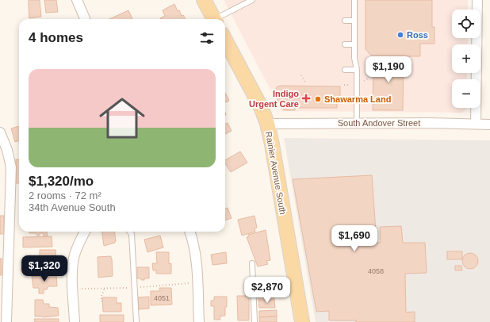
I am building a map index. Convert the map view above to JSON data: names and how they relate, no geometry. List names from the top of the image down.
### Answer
{
  "streets": {
    "main road": ["Rainier Avenue South"],
    "street": ["South Andover Street"]
  },
  "crossings": [
    ["South Andover Street", "Rainier Avenue South"]
  ],
  "places": {
    "other": ["Ross", "Shawarma Land"],
    "health": ["Indigo Urgent Care"]
  },
  "house_numbers": ["4058", "4051"],
  "page": {
    "map_buttons": ["+", "−"],
    "heading": "4 homes",
    "price": [
      "$1,190",
      "$1,690",
      "$1,320",
      "$2,870"
    ],
    "list": [
      {
        "name": "$1,320/mo",
        "note": "2 rooms · 72 m² · 34th Avenue South"
      }
    ]
  }
}
